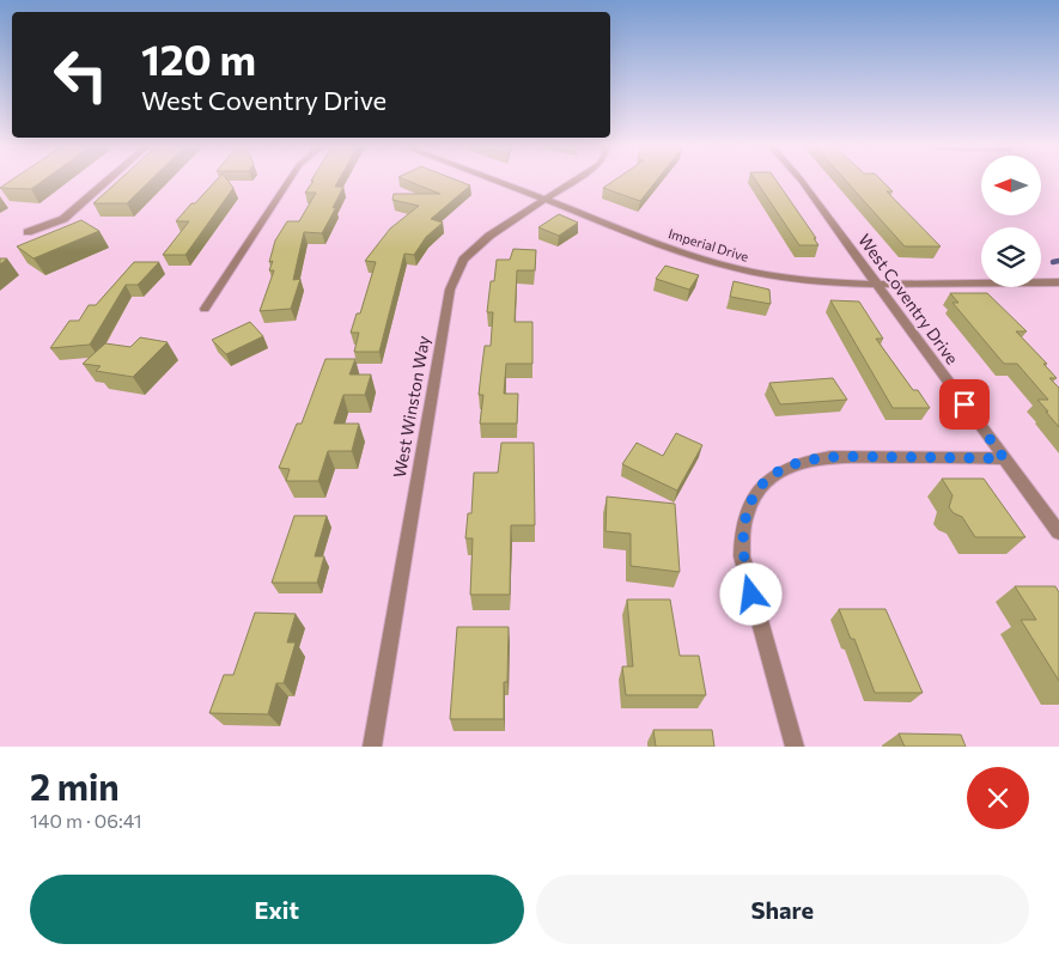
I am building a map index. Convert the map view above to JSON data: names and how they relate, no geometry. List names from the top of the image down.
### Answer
{
  "streets": {
    "street": ["Imperial Drive", "West Coventry Drive", "West Winston Way"]
  },
  "crossings": [
    ["Imperial Drive", "West Coventry Drive"],
    ["Imperial Drive", "West Winston Way"]
  ],
  "north": "left",
  "page": {
    "turn": ["120 m", "West Coventry Drive"],
    "heading": ["2 min", "140 m · 06:41"],
    "buttons": ["Exit", "Share"]
  }
}
